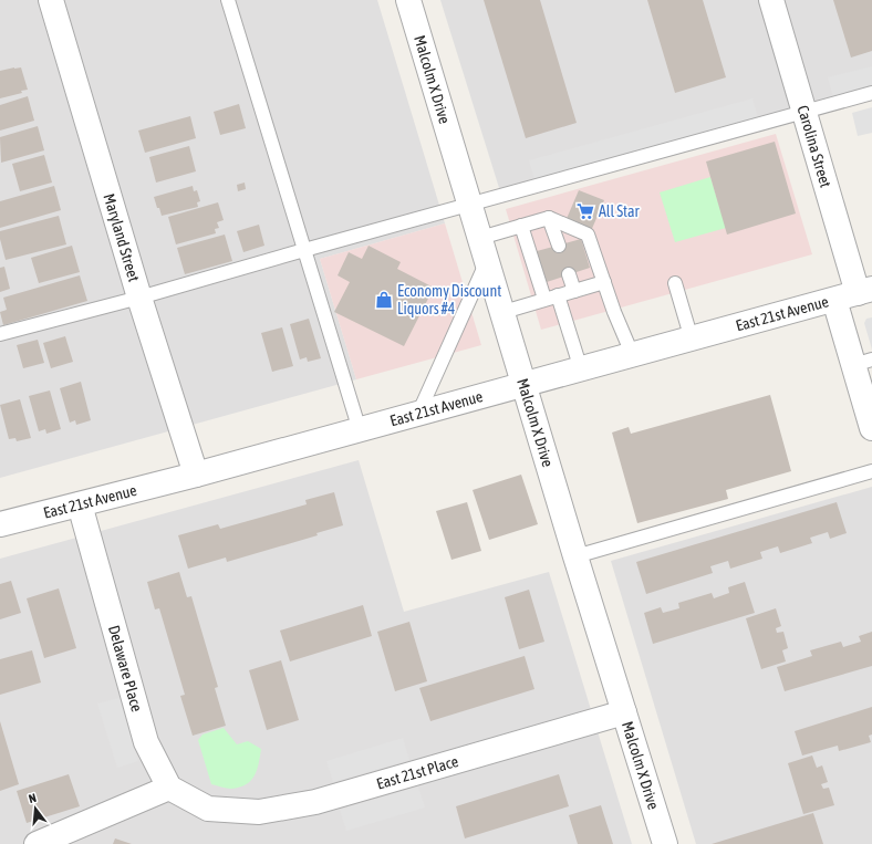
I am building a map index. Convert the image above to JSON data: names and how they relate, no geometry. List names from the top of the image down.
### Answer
{
  "streets": {
    "street": [
      "Malcolm X Drive",
      "Carolina Street",
      "Maryland Street",
      "East 21st Avenue",
      "Delaware Place",
      "East 21st Place"
    ]
  },
  "crossings": [
    ["Malcolm X Drive", "East 21st Avenue"],
    ["Malcolm X Drive", "East 21st Place"],
    ["Carolina Street", "East 21st Avenue"],
    ["Maryland Street", "East 21st Avenue"],
    ["East 21st Avenue", "Delaware Place"],
    ["Delaware Place", "East 21st Place"]
  ],
  "places": {
    "supermarket": ["All Star"],
    "shop": ["Economy Discount Liquors #4"]
  },
  "north": "top"
}
